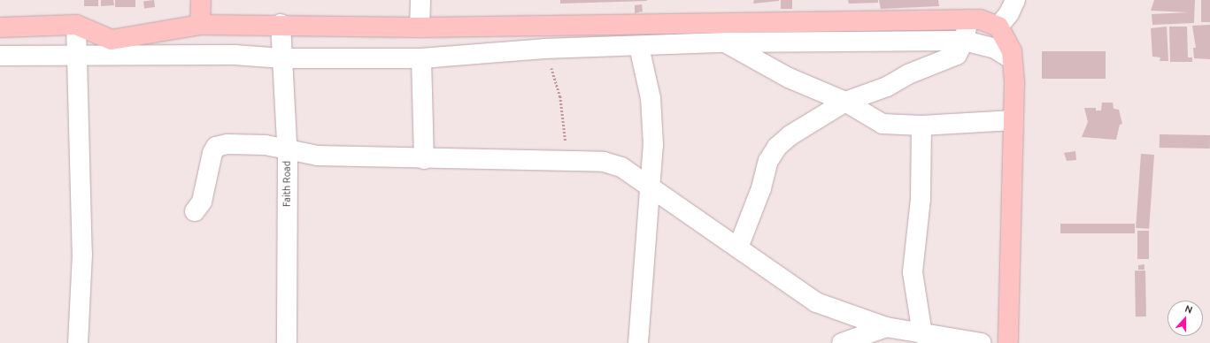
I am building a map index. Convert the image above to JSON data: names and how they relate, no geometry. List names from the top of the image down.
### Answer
{
  "streets": {
    "street": ["Faith Road"]
  },
  "north": "top"
}
